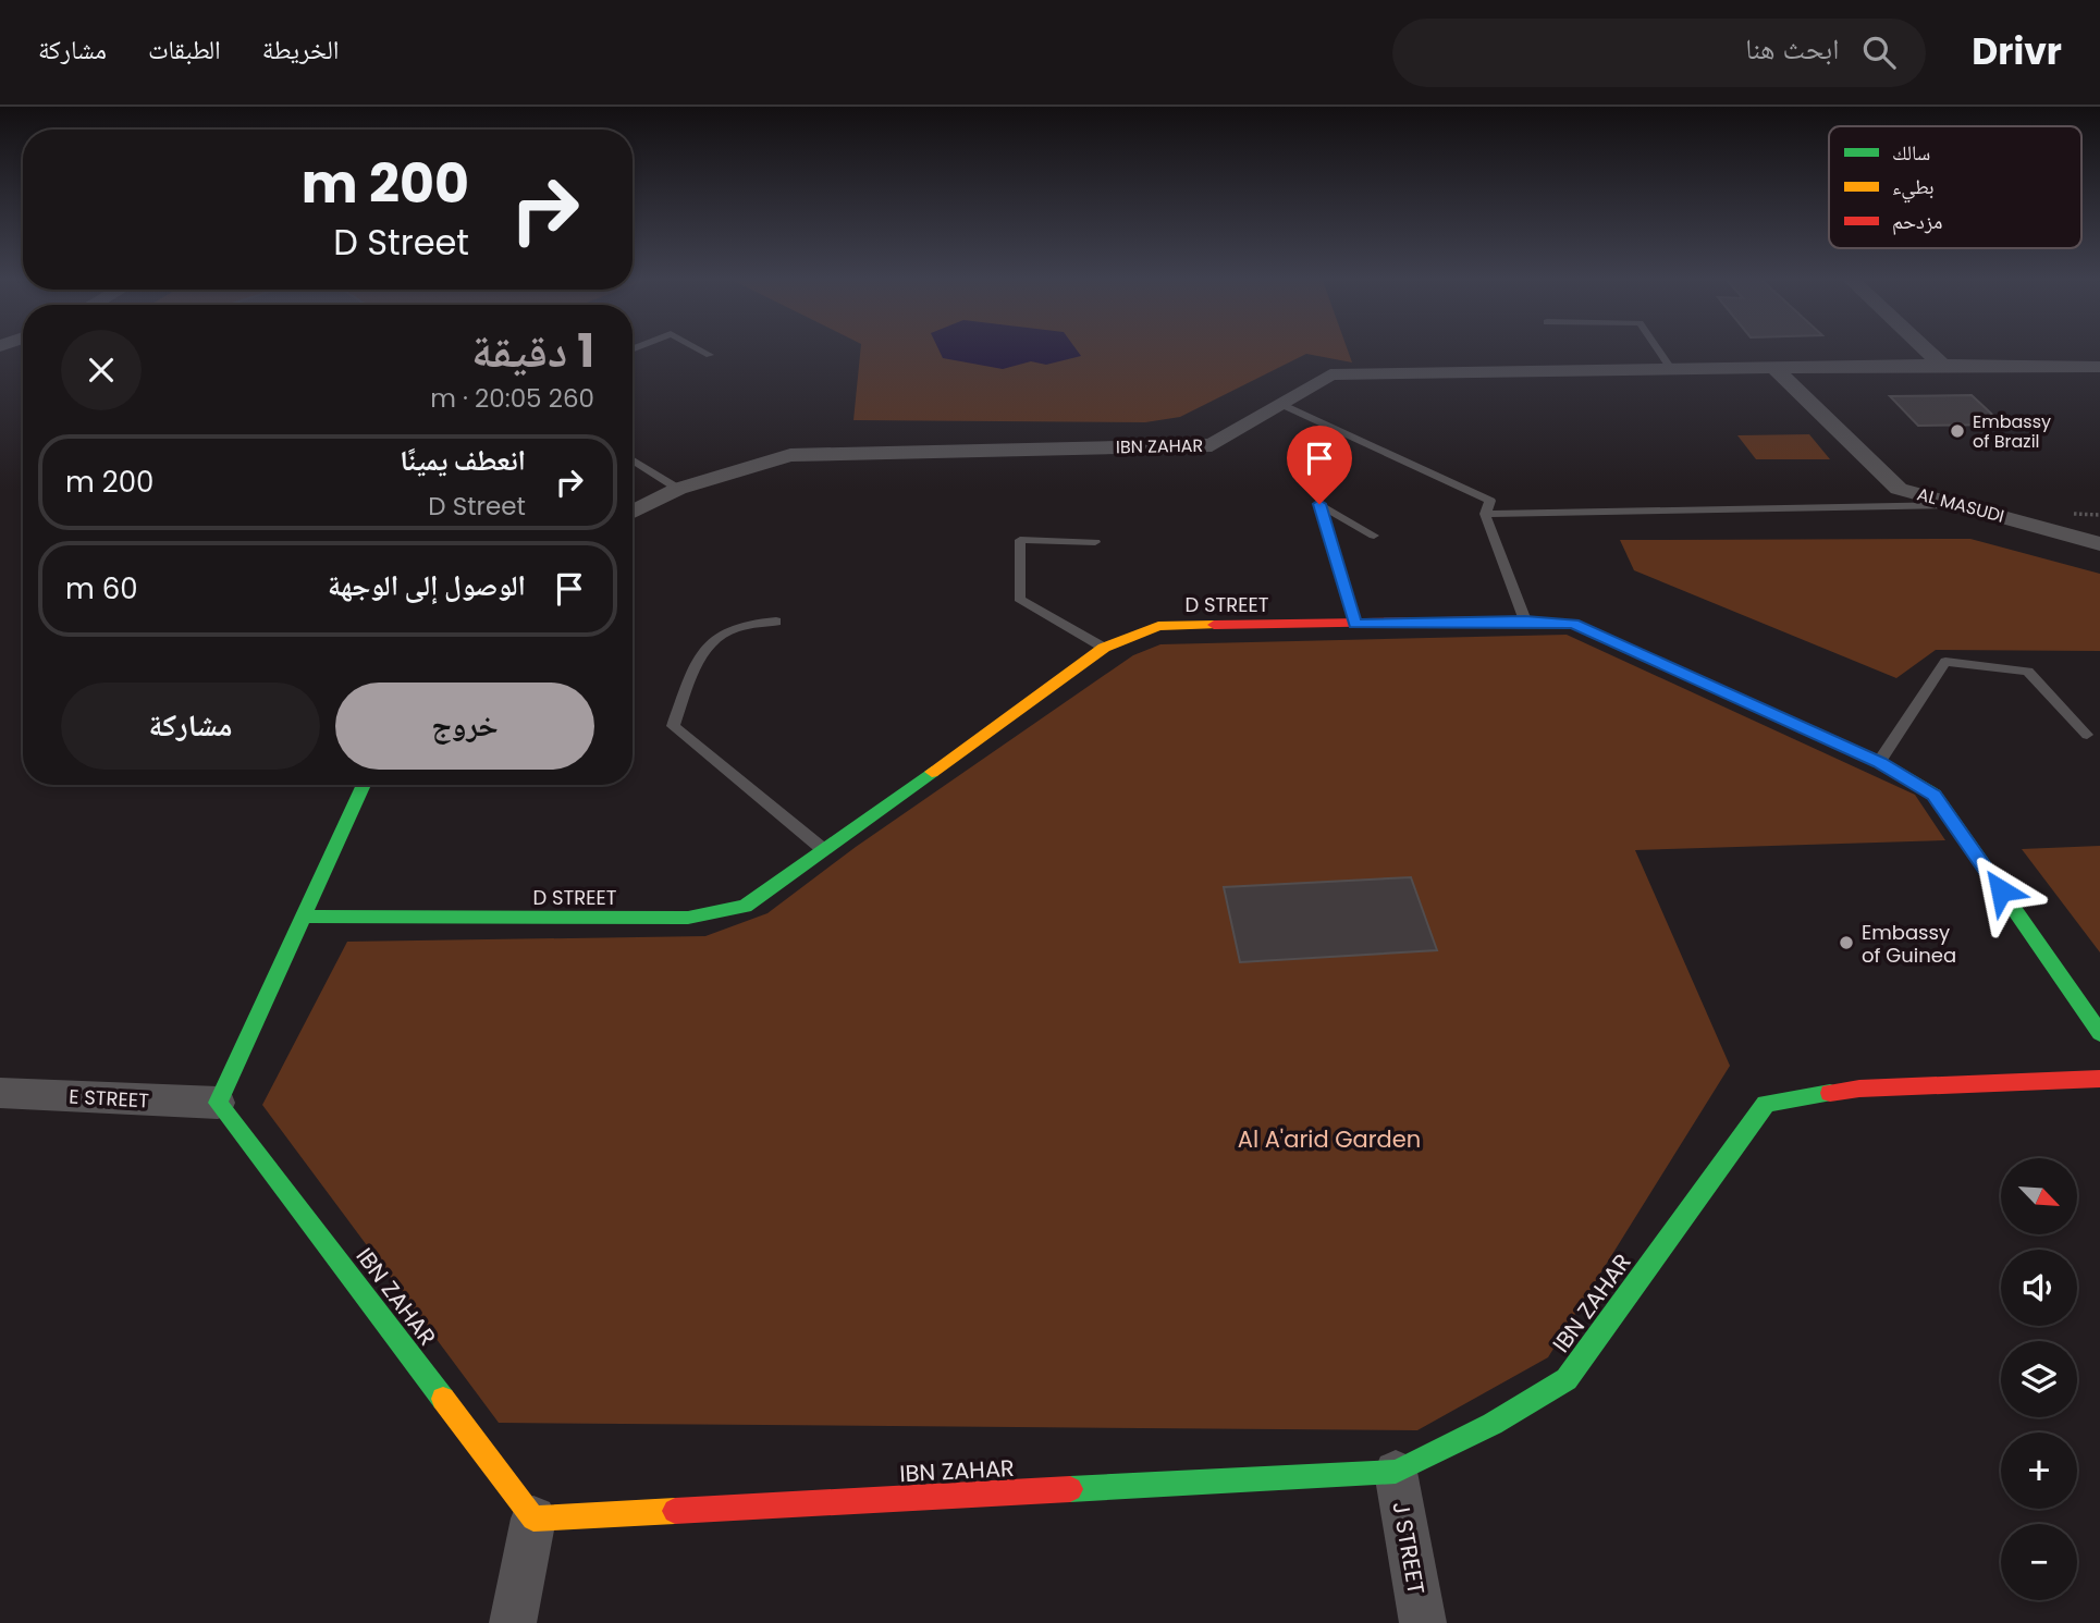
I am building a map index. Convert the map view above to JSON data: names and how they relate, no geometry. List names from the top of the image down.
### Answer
{
  "streets": {
    "street": [
      "IBN ZAHAR",
      "AL MASUDI",
      "D STREET",
      "E STREET",
      "J STREET"
    ]
  },
  "crossings": [
    ["IBN ZAHAR", "AL MASUDI"],
    ["IBN ZAHAR", "E STREET"],
    ["IBN ZAHAR", "J STREET"]
  ],
  "parks": ["Al A'arid Garden"],
  "places": ["Embassy of Brazil", "Embassy of Guinea"],
  "legend": ["سالك", "بطيء", "مزدحم"],
  "north": "bottom right",
  "page": {
    "header": "Drivr",
    "search": "ابحث هنا",
    "nav": ["الخريطة", "الطبقات", "مشاركة"],
    "turn": ["200 m", "D Street"],
    "heading": ["1 دقيقة", "260 m · 20:05"],
    "list": [
      {
        "name": "انعطف يمينًا",
        "note": "D Street",
        "value": "200 m"
      },
      {
        "name": "الوصول إلى الوجهة",
        "value": "60 m"
      }
    ],
    "buttons": ["خروج", "مشاركة"],
    "map_buttons": ["+", "−"]
  }
}
